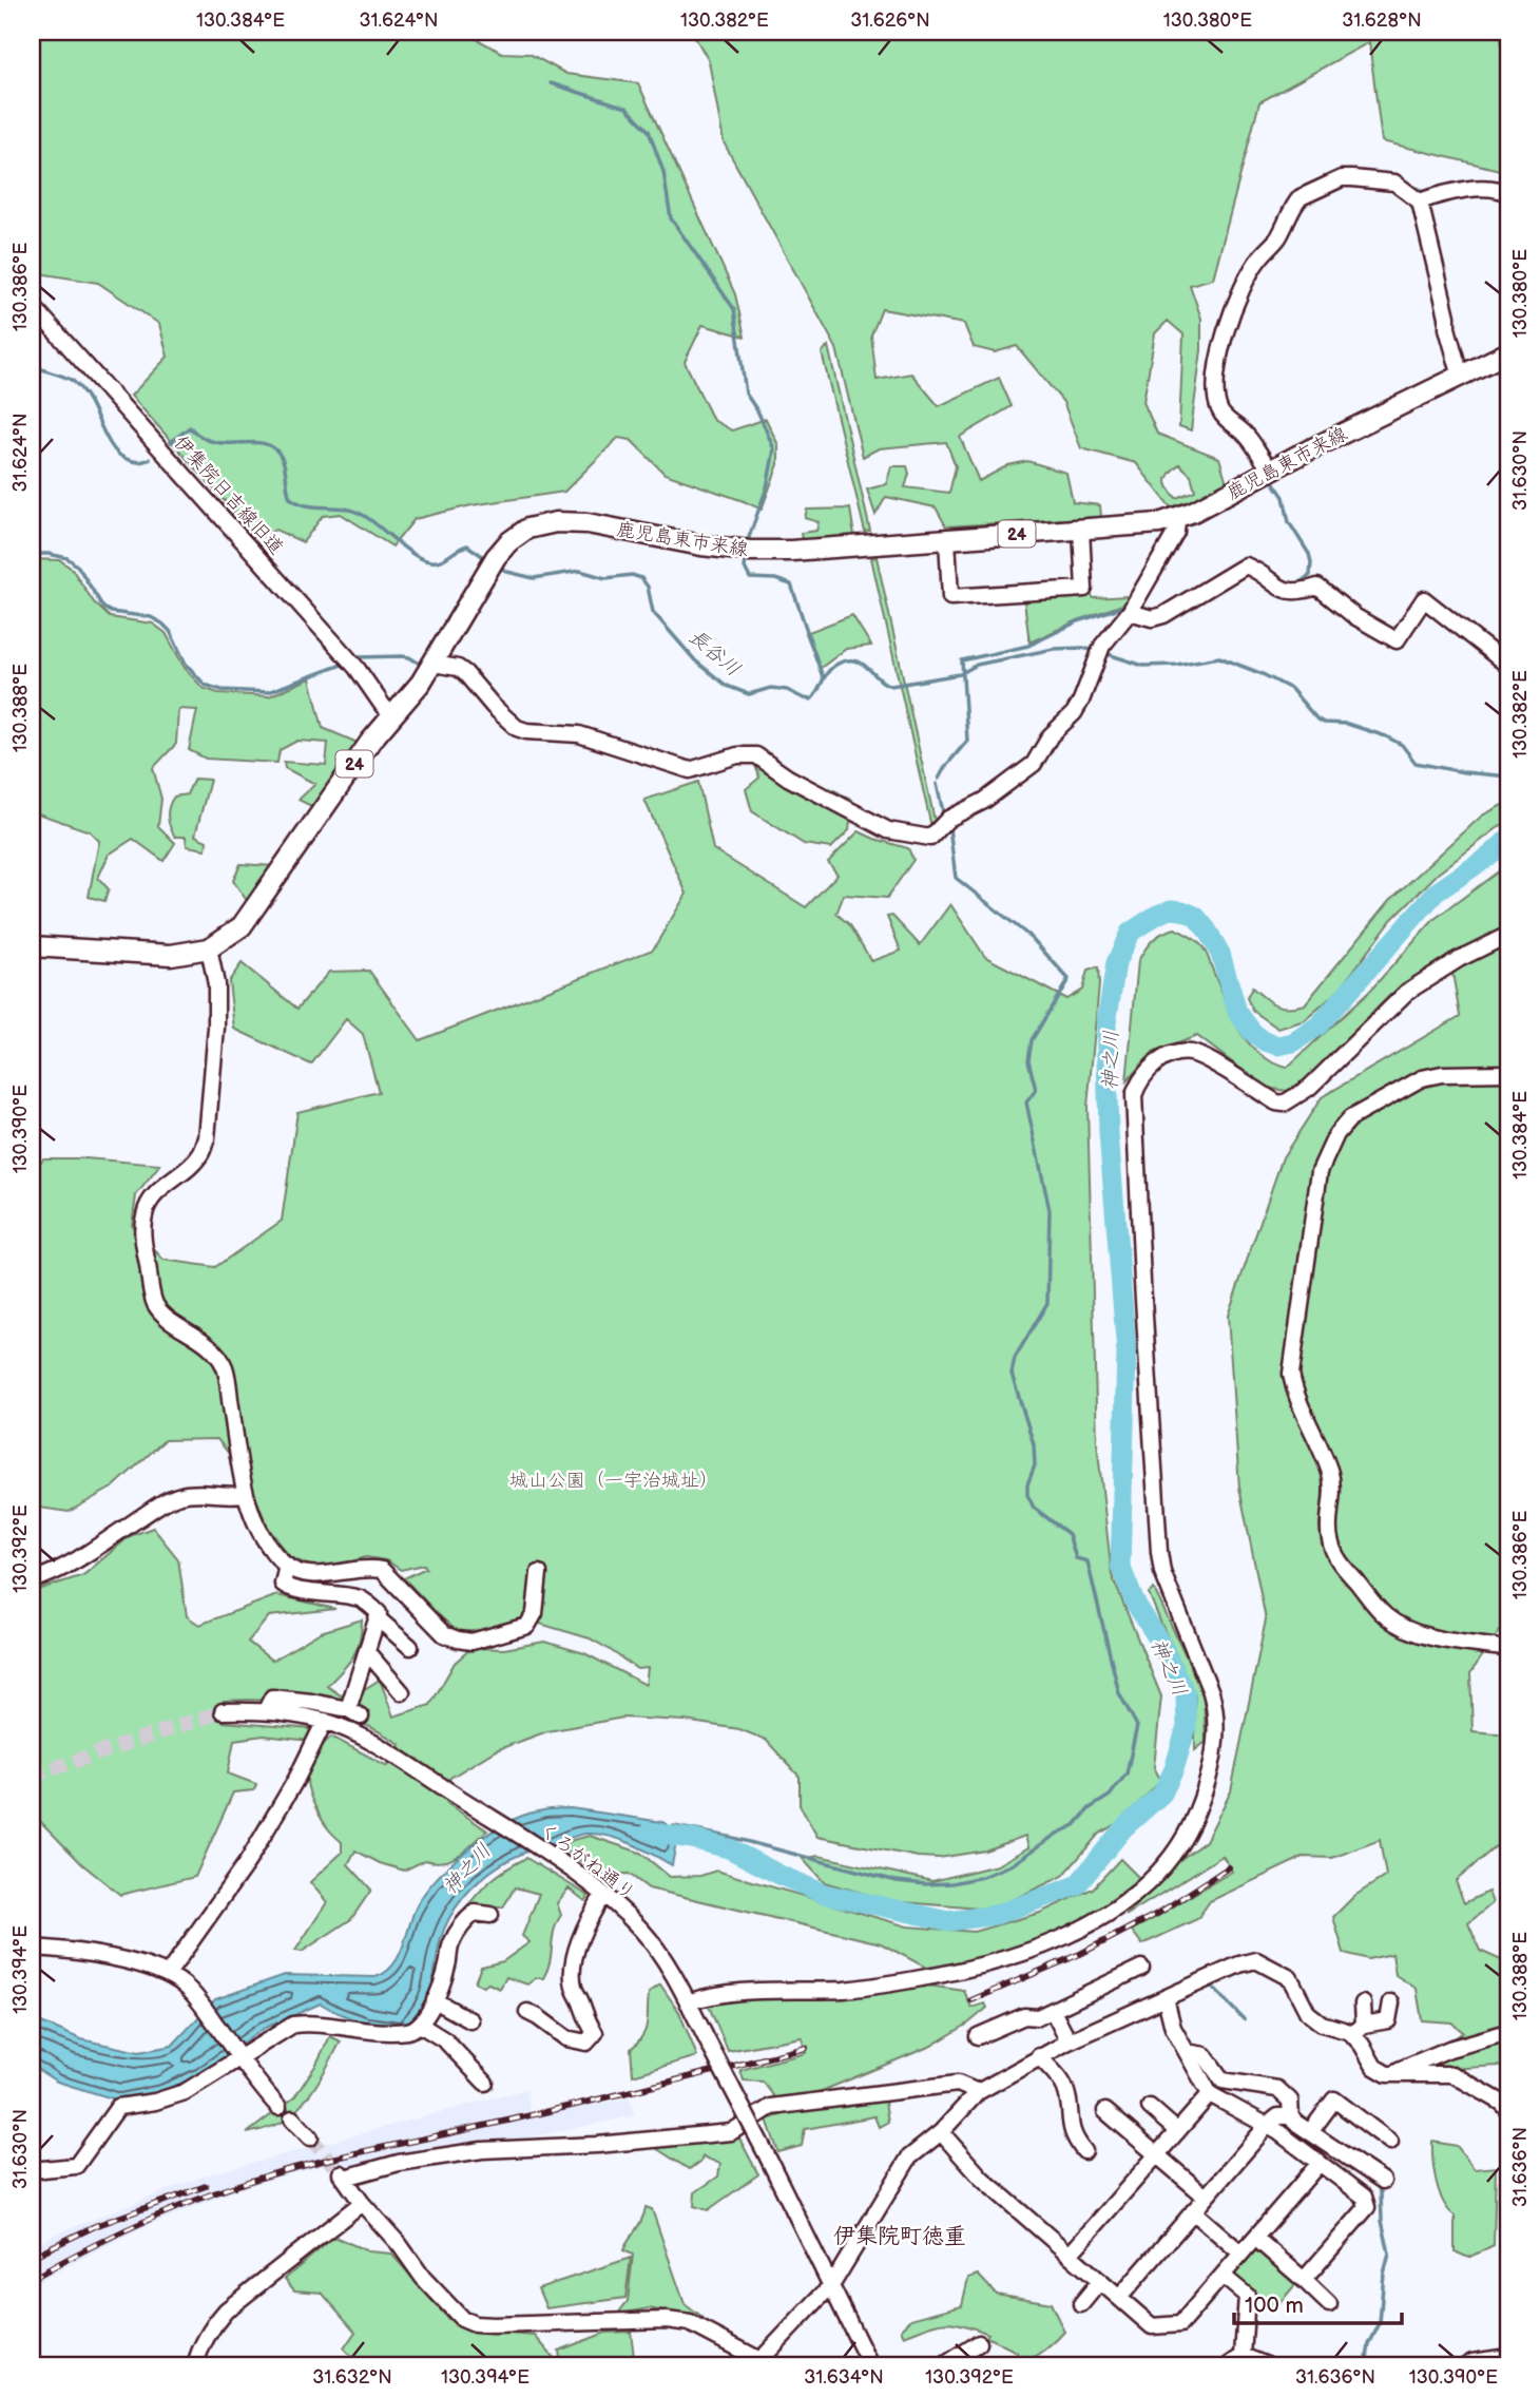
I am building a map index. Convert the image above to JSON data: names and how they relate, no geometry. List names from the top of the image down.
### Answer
{
  "streets": {
    "main road": ["鹿児島東市来線", "24"],
    "street": ["伊集院日吉線旧道", "くろがね通り"]
  },
  "crossings": [
    ["鹿児島東市来線", "伊集院日吉線旧道"]
  ],
  "districts": ["伊集院町徳重"],
  "water": ["長谷川", "神之川"],
  "parks": ["城山公園（一宇治城址）"],
  "scale_bar": "100 m",
  "coordinates": [
    "130.384°E",
    "31.624°N",
    "130.382°E",
    "31.626°N",
    "130.380°E",
    "31.628°N",
    "130.386°E",
    "31.630°N",
    "130.388°E",
    "130.390°E",
    "130.392°E",
    "130.394°E",
    "31.636°N",
    "31.632°N",
    "31.634°N"
  ]
}
